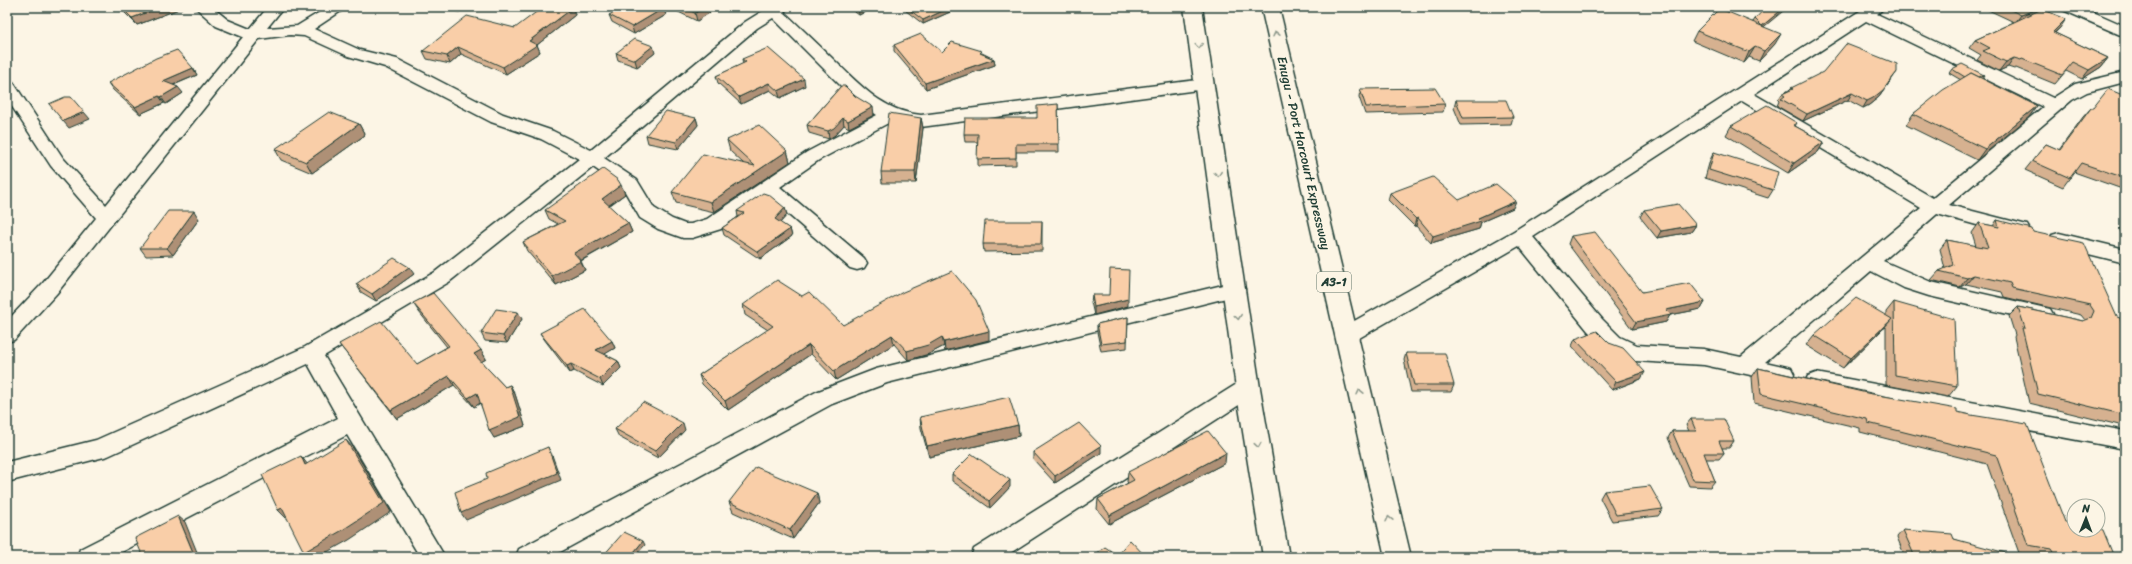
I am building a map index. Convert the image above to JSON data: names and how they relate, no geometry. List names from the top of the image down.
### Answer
{
  "streets": {
    "highway": ["Enugu - Port Harcourt Expressway", "A3-1"]
  },
  "north": "top"
}
